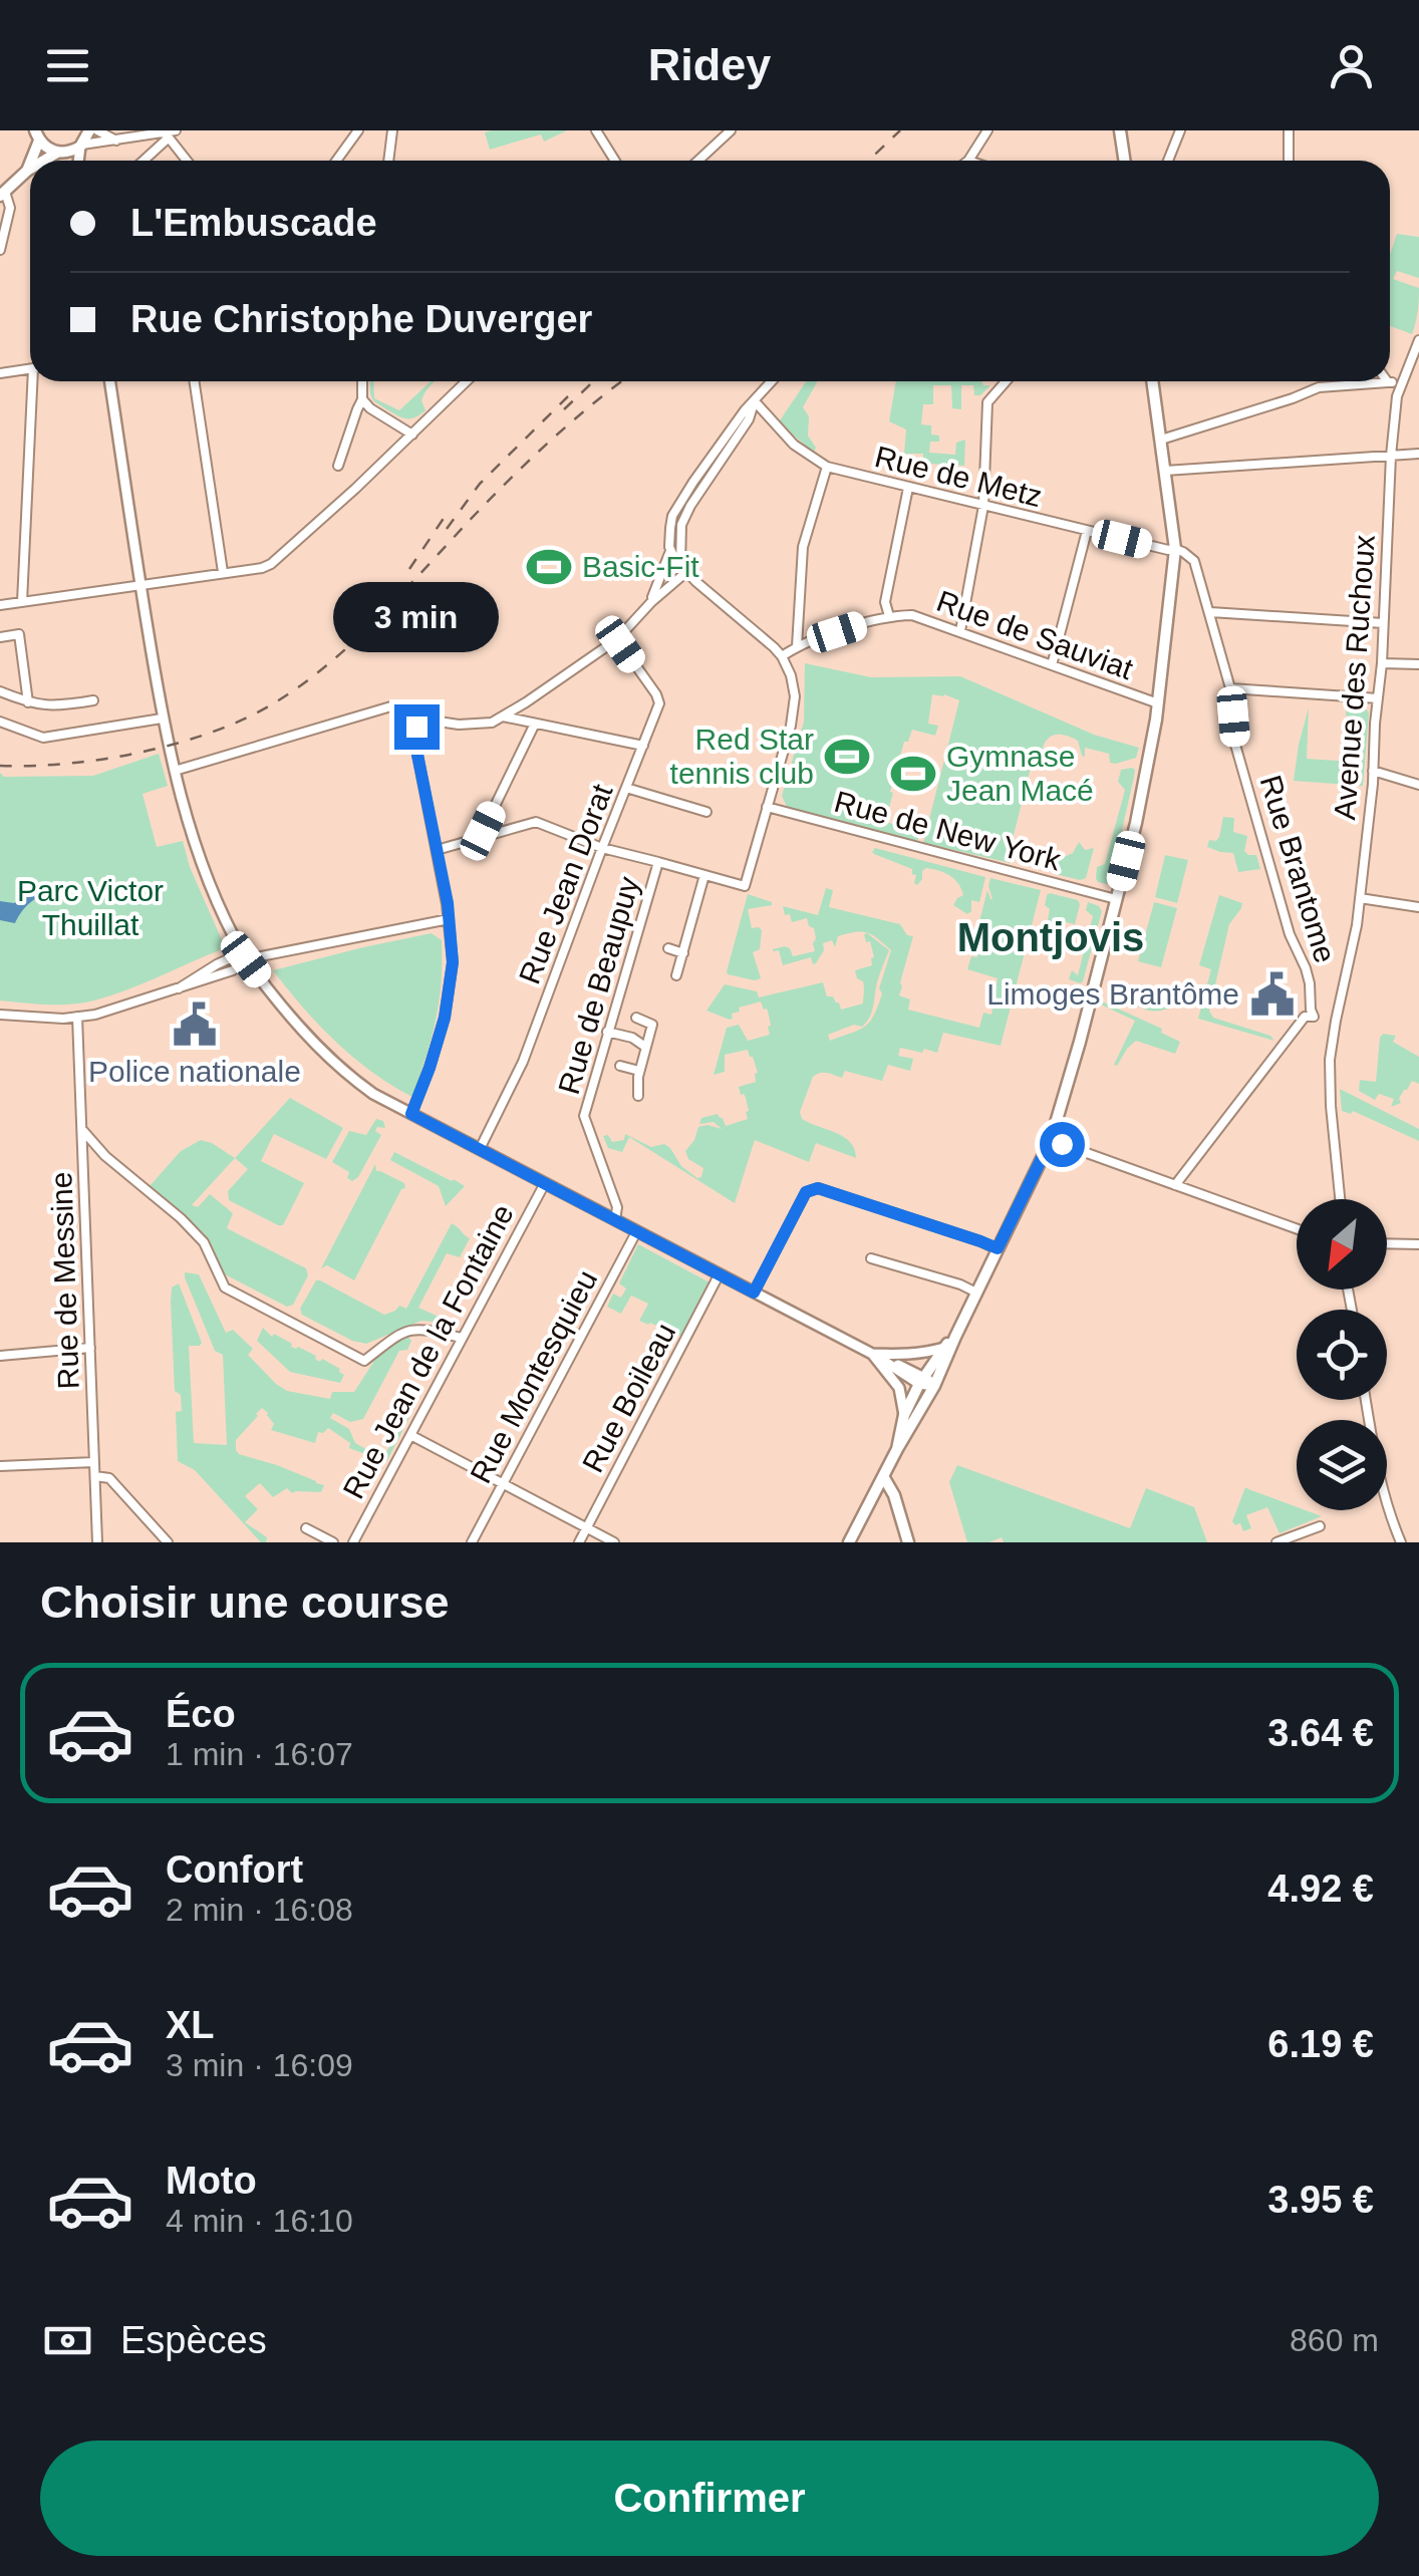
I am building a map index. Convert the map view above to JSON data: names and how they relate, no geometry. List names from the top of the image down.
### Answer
{
  "streets": {
    "street": [
      "Rue de Metz",
      "Rue de Sauviat",
      "Avenue des Ruchoux",
      "Rue de New York",
      "Rue Brantome",
      "Rue Jean Dorat",
      "Rue de Beaupuy",
      "Rue de Messine",
      "Rue Jean de la Fontaine",
      "Rue Montesquieu",
      "Rue Boileau"
    ]
  },
  "crossings": [
    ["Rue de Metz", "Rue Brantome"],
    ["Rue de Sauviat", "Rue de Beaupuy"],
    ["Rue de New York", "Rue de Beaupuy"]
  ],
  "districts": ["Montjovis"],
  "parks": ["Parc Victor Thuillat"],
  "places": {
    "sports": ["Basic-Fit", "Red Star tennis club", "Gymnase Jean Macé"],
    "public building": ["Limoges Brantôme", "Police nationale"]
  },
  "north": "bottom left",
  "page": {
    "header": "Ridey",
    "banner": ["L'Embuscade", "Rue Christophe Duverger"],
    "bubble": "3 min",
    "heading": "Choisir une course",
    "list": [
      {
        "name": "Éco",
        "note": "1 min · 16:07",
        "value": "3.64 €"
      },
      {
        "name": "Confort",
        "note": "2 min · 16:08",
        "value": "4.92 €"
      },
      {
        "name": "XL",
        "note": "3 min · 16:09",
        "value": "6.19 €"
      },
      {
        "name": "Moto",
        "note": "4 min · 16:10",
        "value": "3.95 €"
      }
    ],
    "pay": ["Espèces", "860 m"],
    "buttons": "Confirmer"
  }
}
